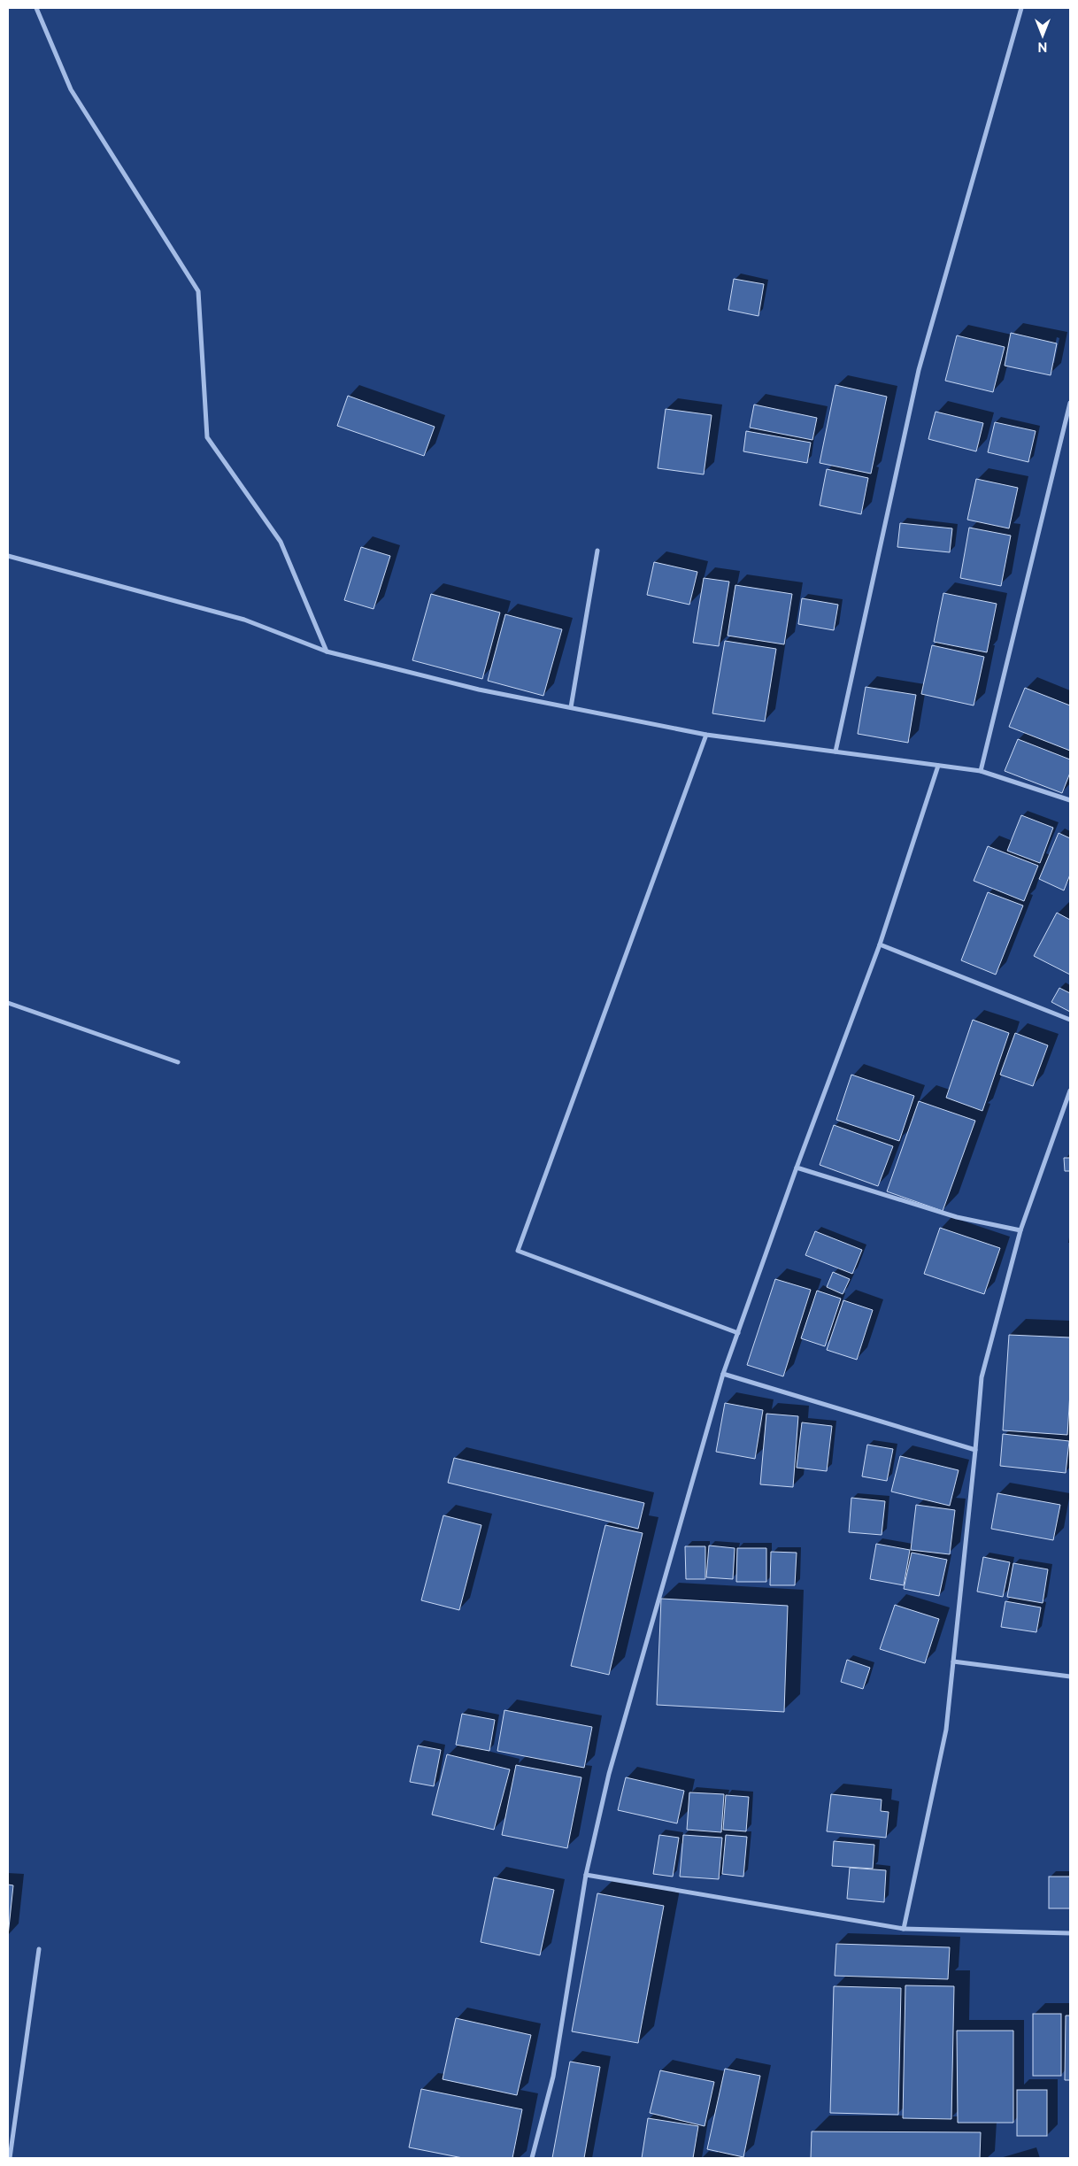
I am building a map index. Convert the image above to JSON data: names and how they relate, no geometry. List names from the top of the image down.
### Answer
{
  "north": "bottom"
}
